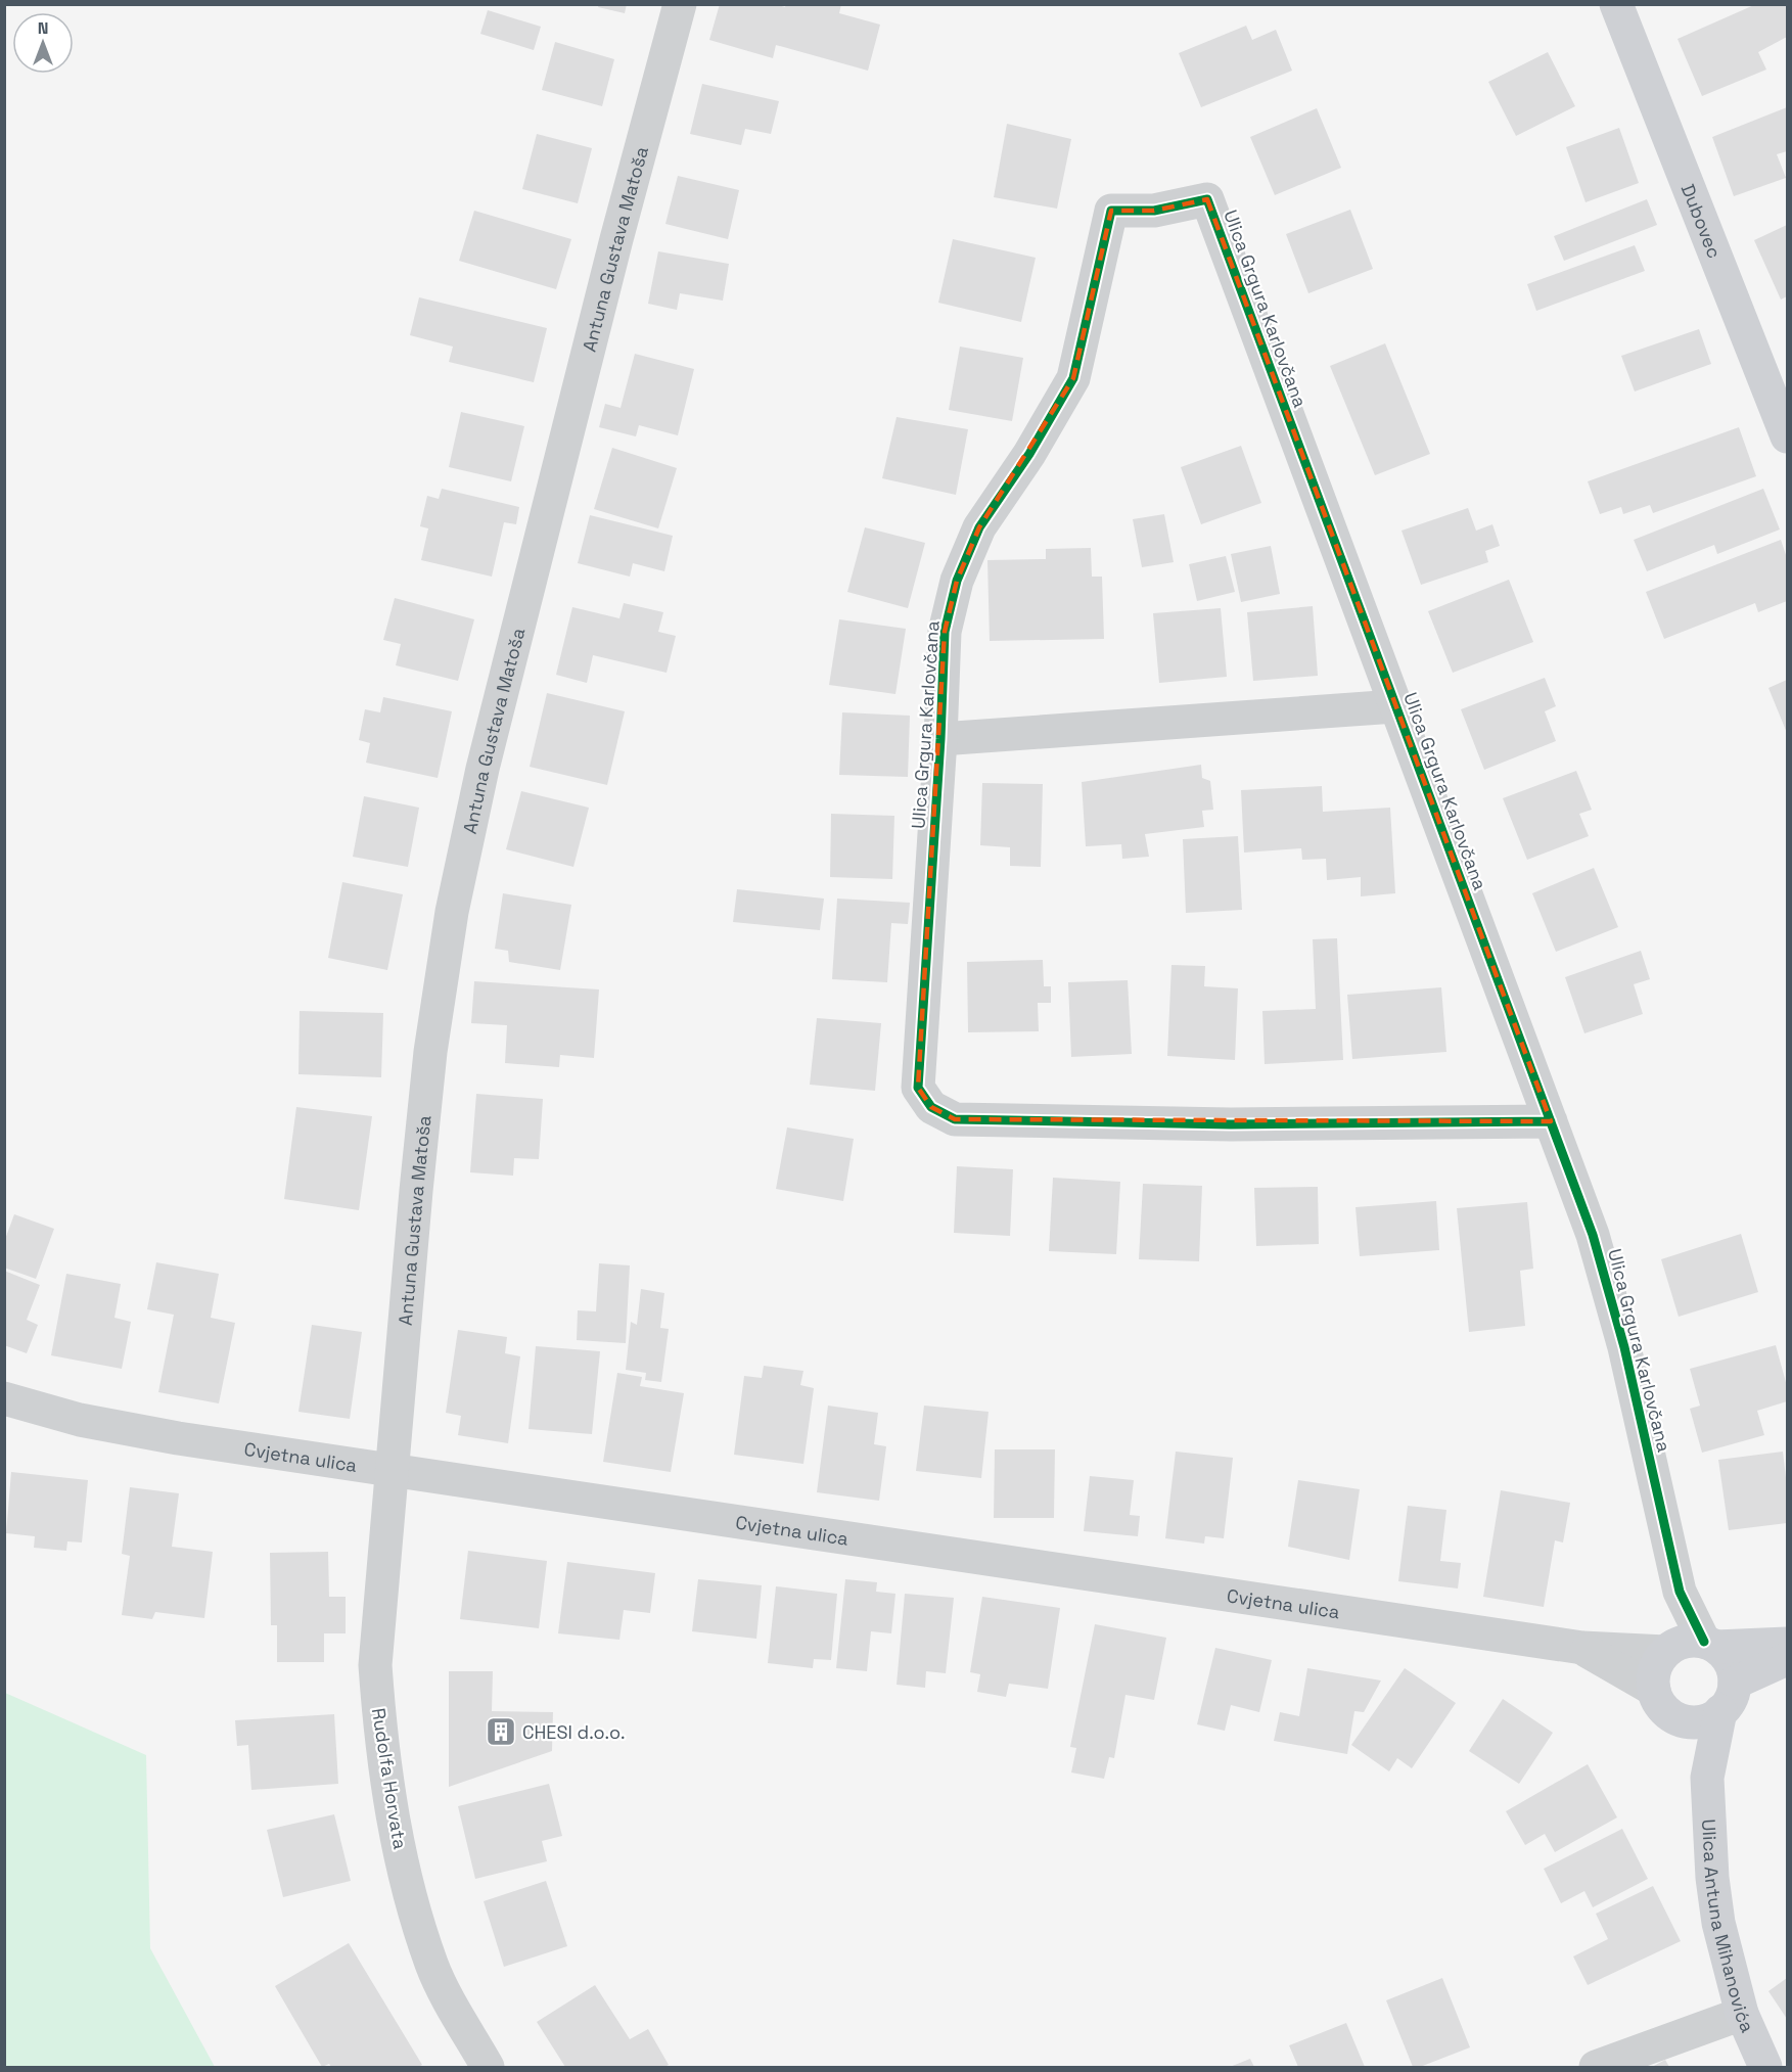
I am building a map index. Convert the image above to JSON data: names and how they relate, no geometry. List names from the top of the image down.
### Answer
{
  "streets": {
    "main road": ["Dubovec", "Ulica Antuna Mihanovića"],
    "street": [
      "Antuna Gustava Matoša",
      "Ulica Grgura Karlovčana",
      "Cvjetna ulica",
      "Rudolfa Horvata"
    ]
  },
  "crossings": [
    ["Antuna Gustava Matoša", "Cvjetna ulica"],
    ["Antuna Gustava Matoša", "Rudolfa Horvata"],
    ["Ulica Grgura Karlovčana", "Cvjetna ulica"],
    ["Cvjetna ulica", "Rudolfa Horvata"]
  ],
  "places": {
    "building": ["CHESI d.o.o."]
  },
  "north": "top"
}
